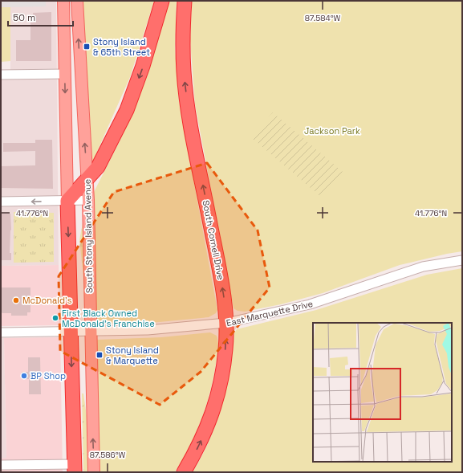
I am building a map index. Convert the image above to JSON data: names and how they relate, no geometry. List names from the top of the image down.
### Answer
{
  "streets": {
    "highway": ["South Cornell Drive"],
    "main road": ["South Stony Island Avenue"],
    "street": ["East Marquette Drive"]
  },
  "crossings": [
    ["South Stony Island Avenue", "East Marquette Drive"],
    ["South Cornell Drive", "East Marquette Drive"]
  ],
  "parks": ["Jackson Park"],
  "places": {
    "transit": ["Stony Island & 65th Street", "Stony Island & Marquette"],
    "other": ["McDonald's", "First Black Owned McDonald's Franchise", "BP Shop"]
  },
  "scale_bar": "50 m",
  "coordinates": ["87.584°W", "41.776°N", "87.586°W"]
}
